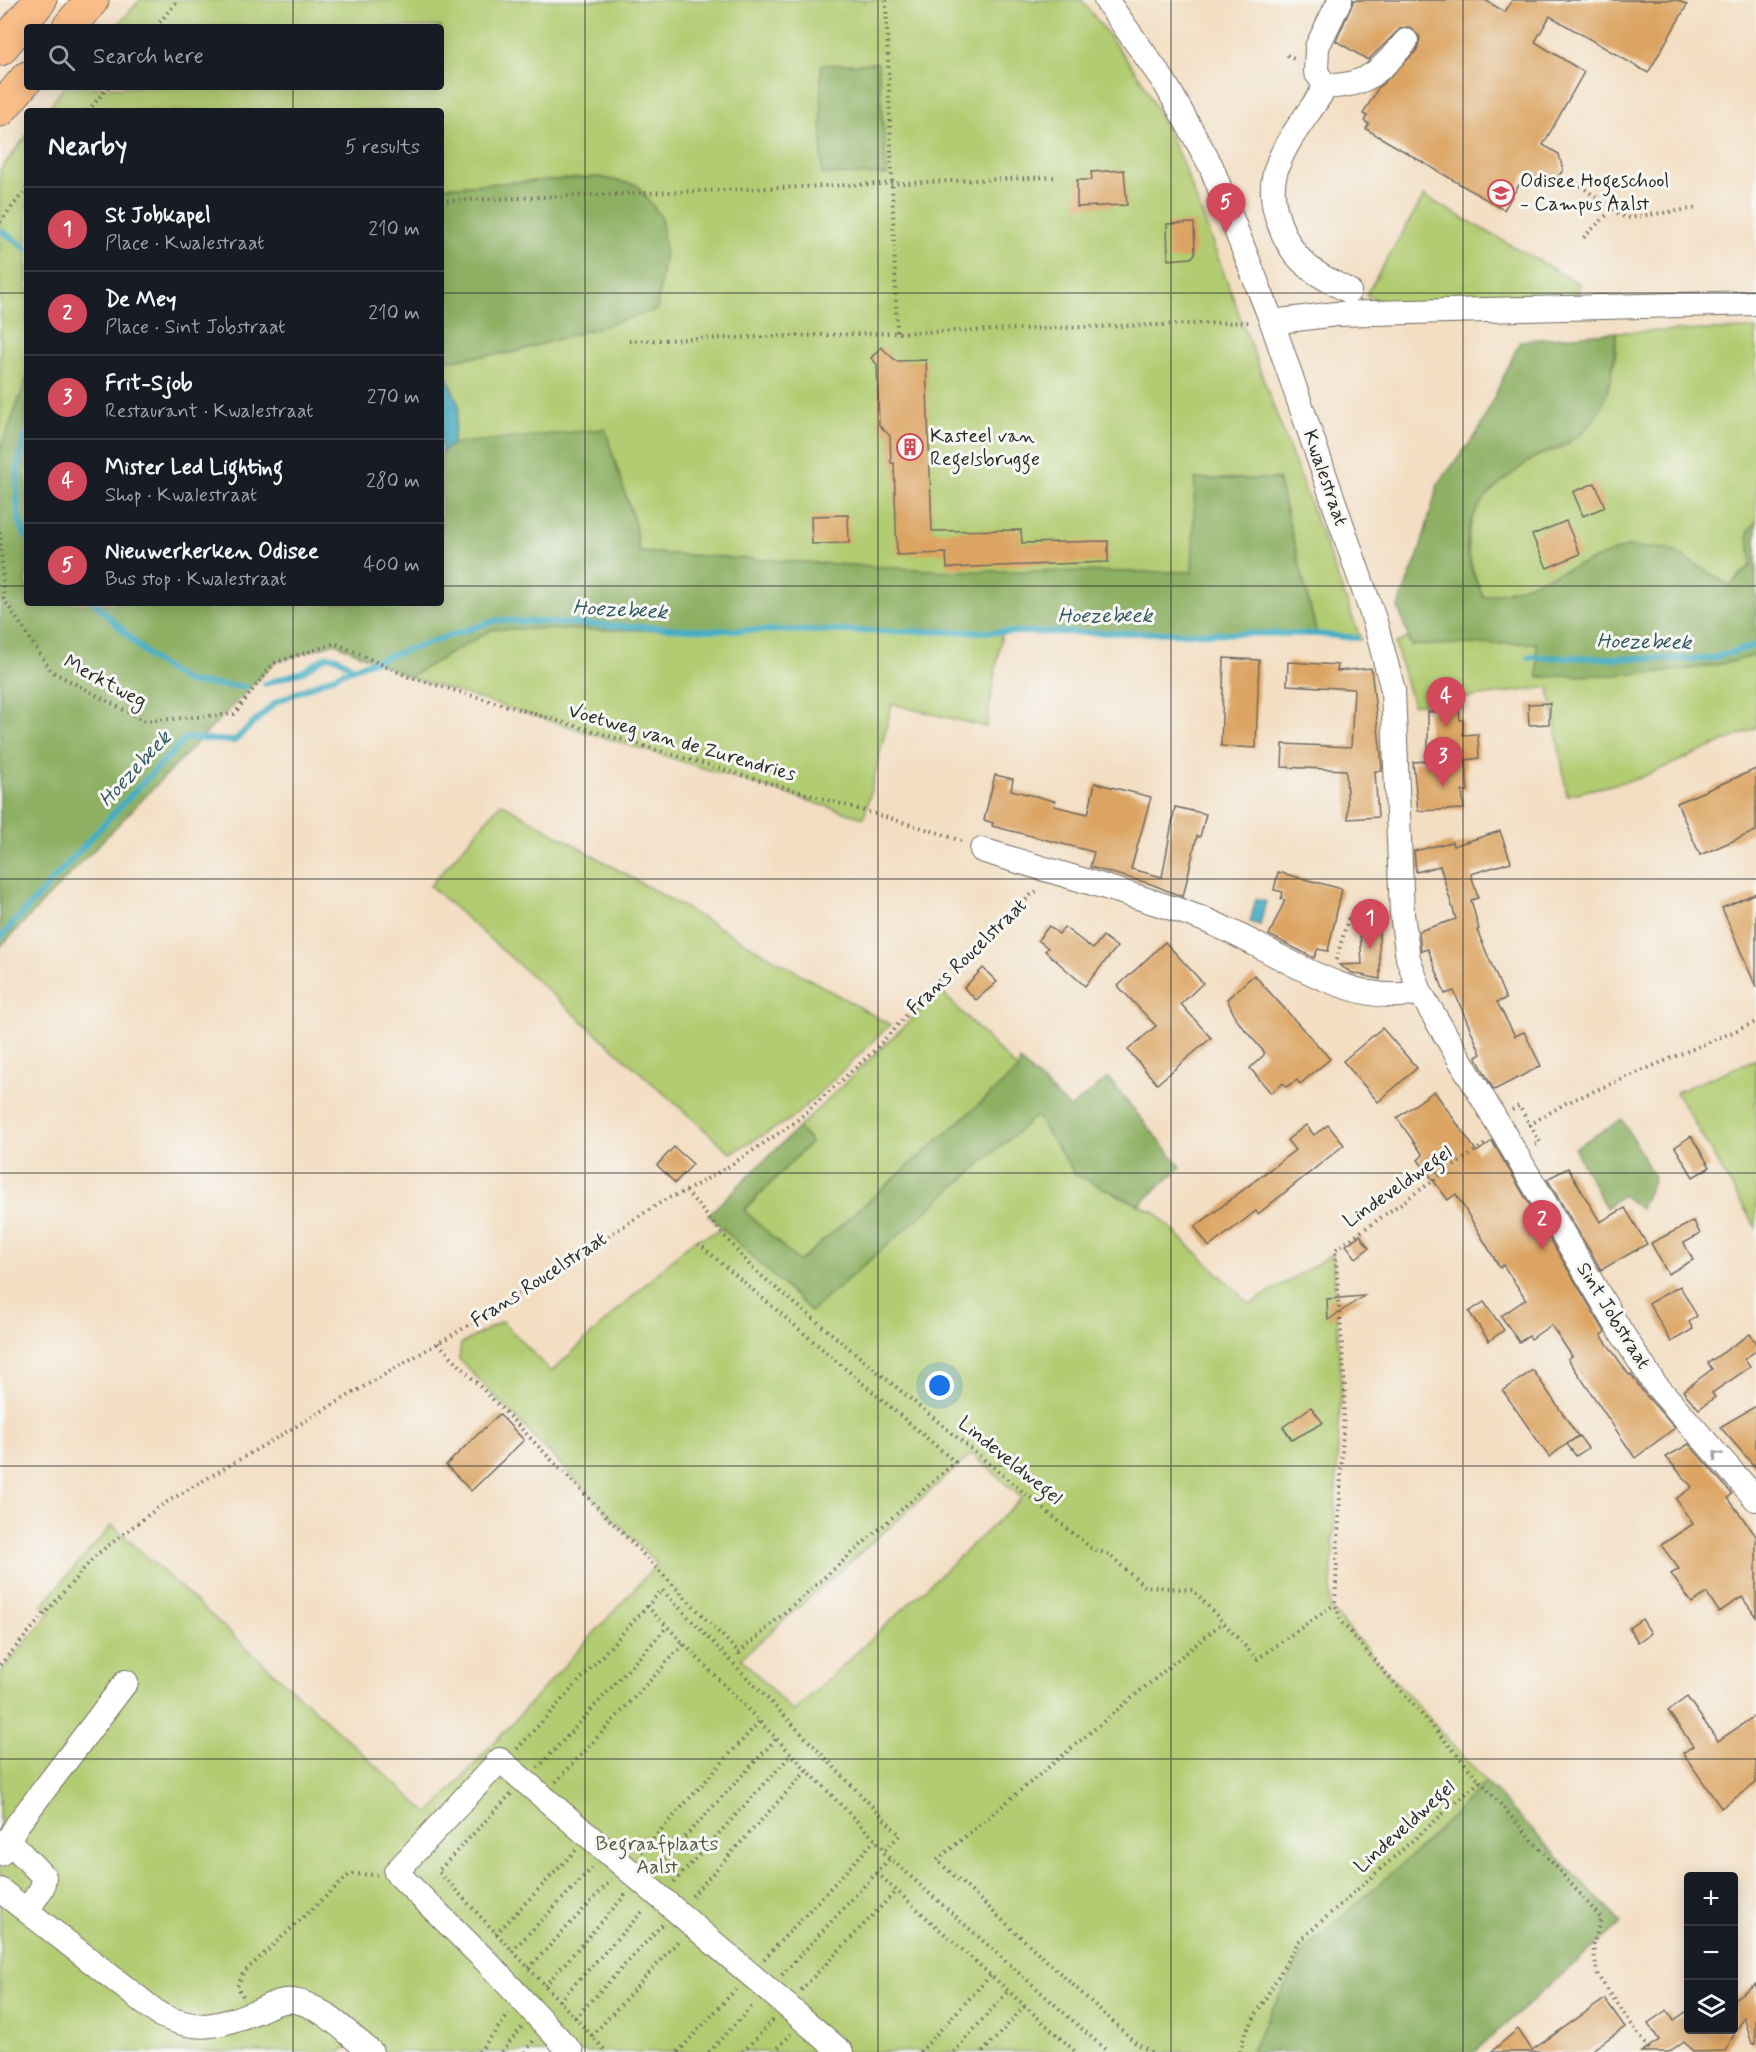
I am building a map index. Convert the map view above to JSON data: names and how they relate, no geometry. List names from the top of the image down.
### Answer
{
  "streets": {
    "street": ["Kwalestraat", "Sint Jobstraat"],
    "path": [
      "Merktweg",
      "Voetweg van de Zurendries",
      "Frans Roucelstraat",
      "Lindeveldwegel"
    ]
  },
  "crossings": [
    ["Kwalestraat", "Sint Jobstraat"],
    ["Merktweg", "Voetweg van de Zurendries"],
    ["Frans Roucelstraat", "Lindeveldwegel"],
    ["Lindeveldwegel", "Sint Jobstraat"]
  ],
  "one_way": ["Sint Jobstraat"],
  "water": ["Hoezebeek"],
  "parks": ["Begraafplaats Aalst"],
  "places": {
    "school or university": ["Odisee Hogeschool - Campus Aalst"],
    "building": ["Kasteel van Regelsbrugge"]
  },
  "page": {
    "search": "Search here",
    "heading": ["Nearby", "5 results"],
    "pins": [
      "5",
      "4",
      "3",
      "1",
      "2"
    ],
    "list": [
      {
        "mark": "1",
        "name": "St Jobkapel",
        "note": "Place · Kwalestraat",
        "value": "210 m"
      },
      {
        "mark": "2",
        "name": "De Mey",
        "note": "Place · Sint Jobstraat",
        "value": "210 m"
      },
      {
        "mark": "3",
        "name": "Frit-Sjob",
        "note": "Restaurant · Kwalestraat",
        "value": "270 m"
      },
      {
        "mark": "4",
        "name": "Mister Led Lighting",
        "note": "Shop · Kwalestraat",
        "value": "280 m"
      },
      {
        "mark": "5",
        "name": "Nieuwerkerken Odisee",
        "note": "Bus stop · Kwalestraat",
        "value": "400 m"
      }
    ],
    "map_buttons": ["+", "−"]
  }
}
